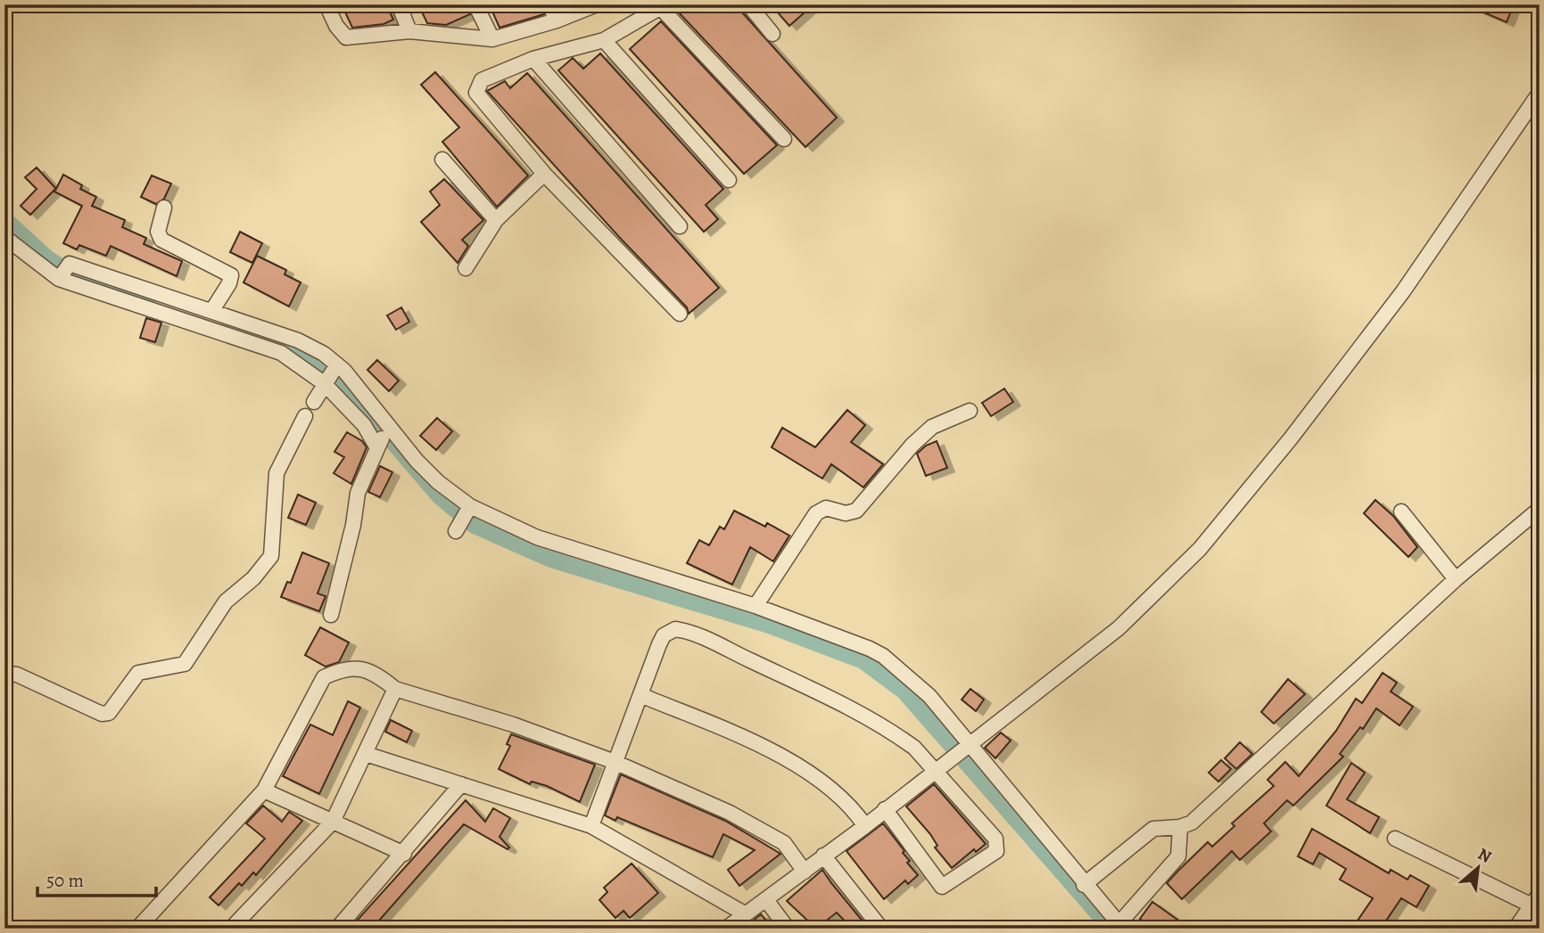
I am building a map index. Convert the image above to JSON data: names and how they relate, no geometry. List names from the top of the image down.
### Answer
{
  "scale_bar": "50 m",
  "north": "top right"
}
